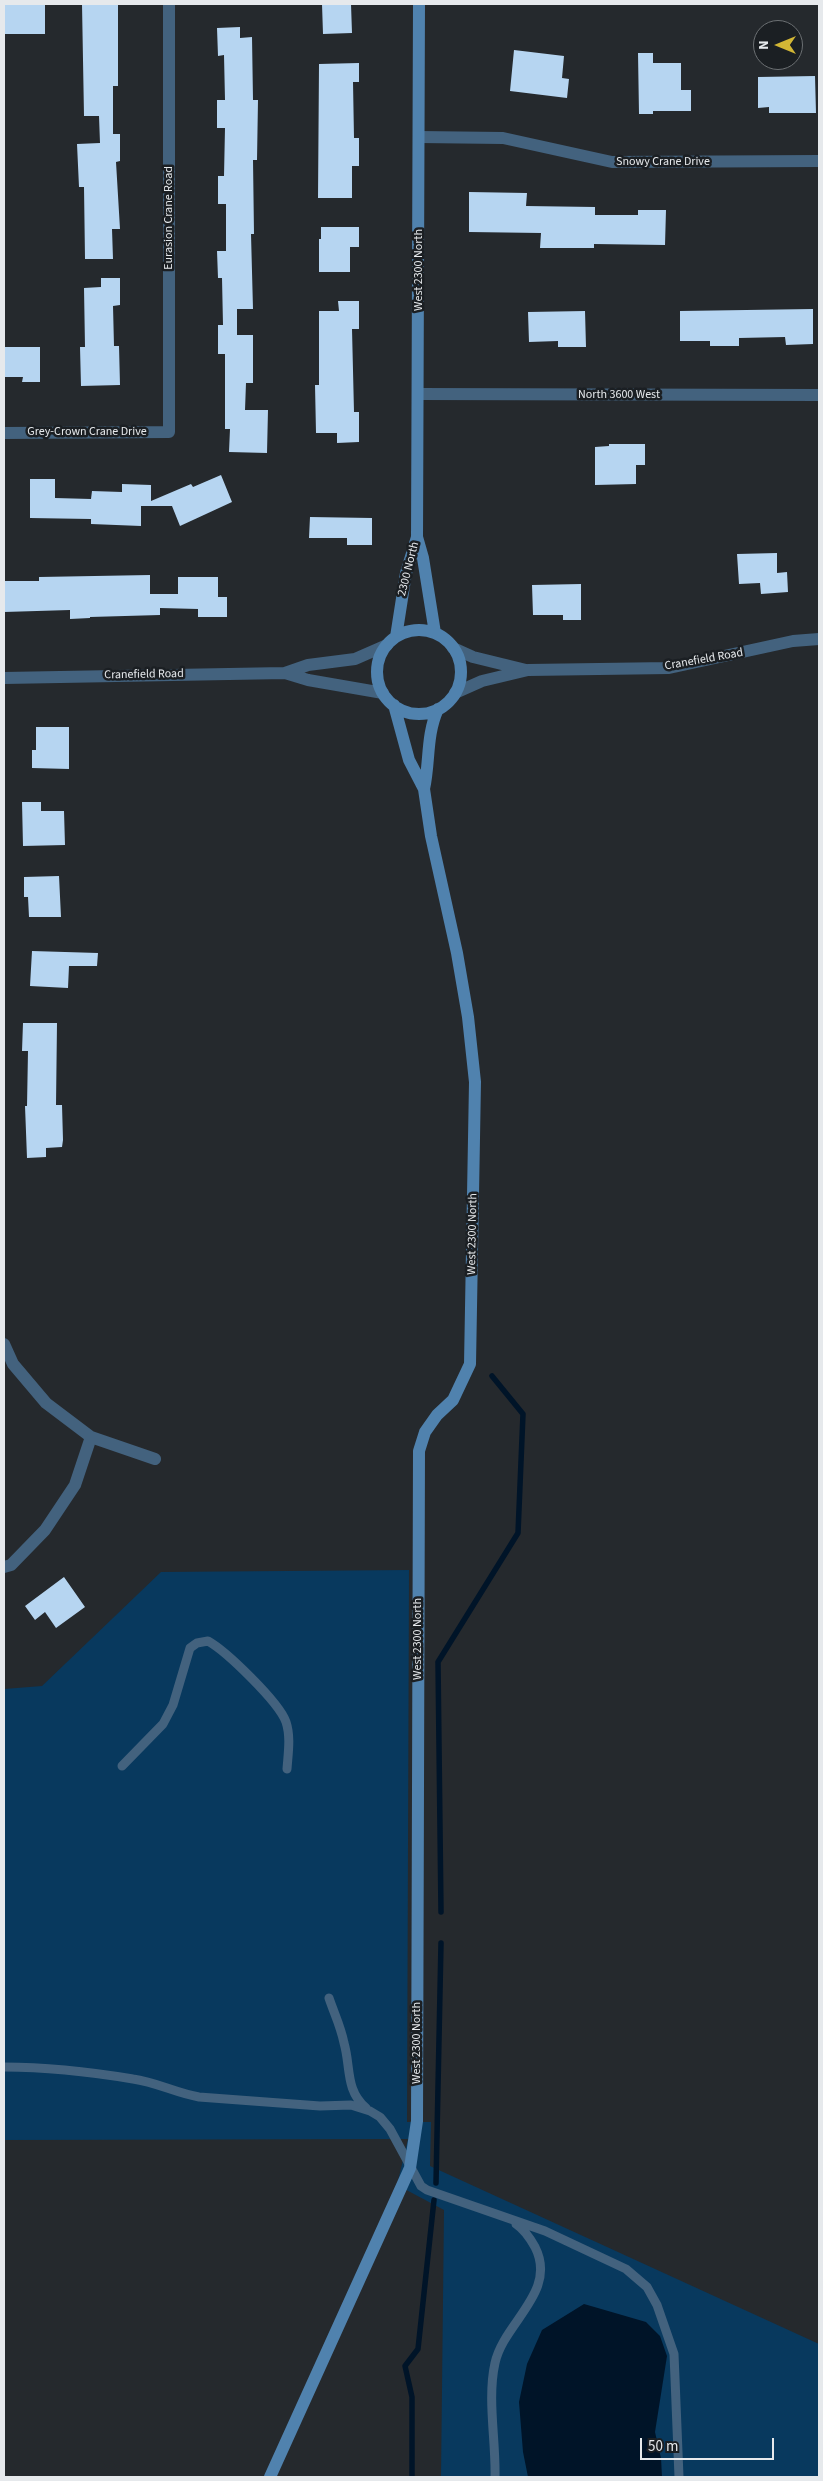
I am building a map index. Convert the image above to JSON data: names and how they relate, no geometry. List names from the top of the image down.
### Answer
{
  "streets": {
    "street": [
      "Snowy Crane Drive",
      "Eurasion Crane Road",
      "West 2300 North",
      "North 3600 West",
      "Grey-Crown Crane Drive",
      "2300 North",
      "Cranefield Road"
    ]
  },
  "crossings": [
    ["Snowy Crane Drive", "West 2300 North"],
    ["Eurasion Crane Road", "Grey-Crown Crane Drive"],
    ["West 2300 North", "North 3600 West"],
    ["West 2300 North", "2300 North"],
    ["2300 North", "Cranefield Road"]
  ],
  "scale_bar": "50 m",
  "north": "left"
}
